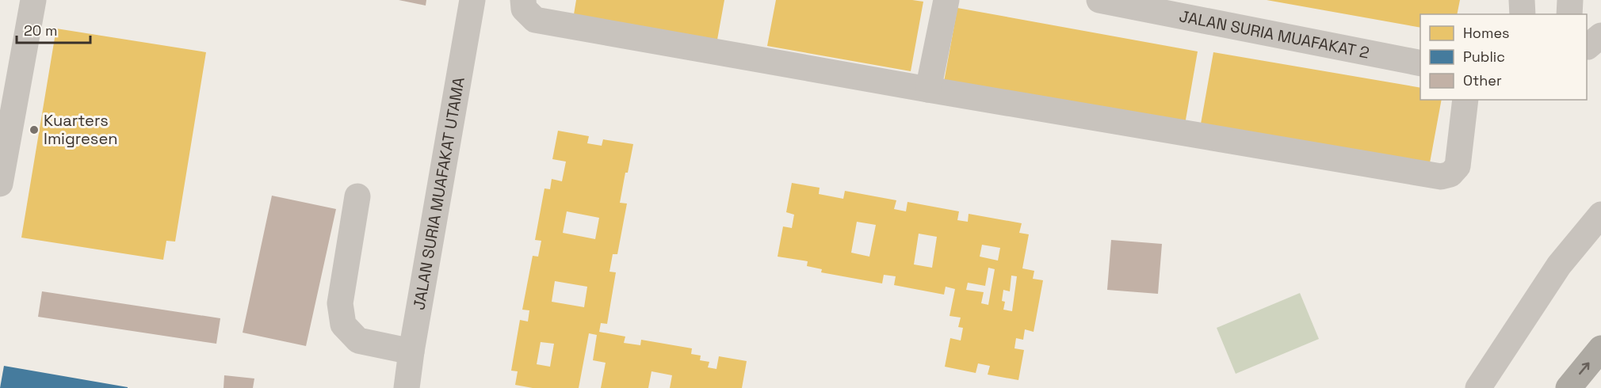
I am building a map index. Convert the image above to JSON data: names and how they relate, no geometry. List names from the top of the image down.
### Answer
{
  "streets": {
    "street": ["JALAN SURIA MUAFAKAT 2", "JALAN SURIA MUAFAKAT UTAMA"]
  },
  "places": ["Kuarters Imigresen"],
  "legend": ["Homes", "Public", "Other"],
  "scale_bar": "20 m"
}
